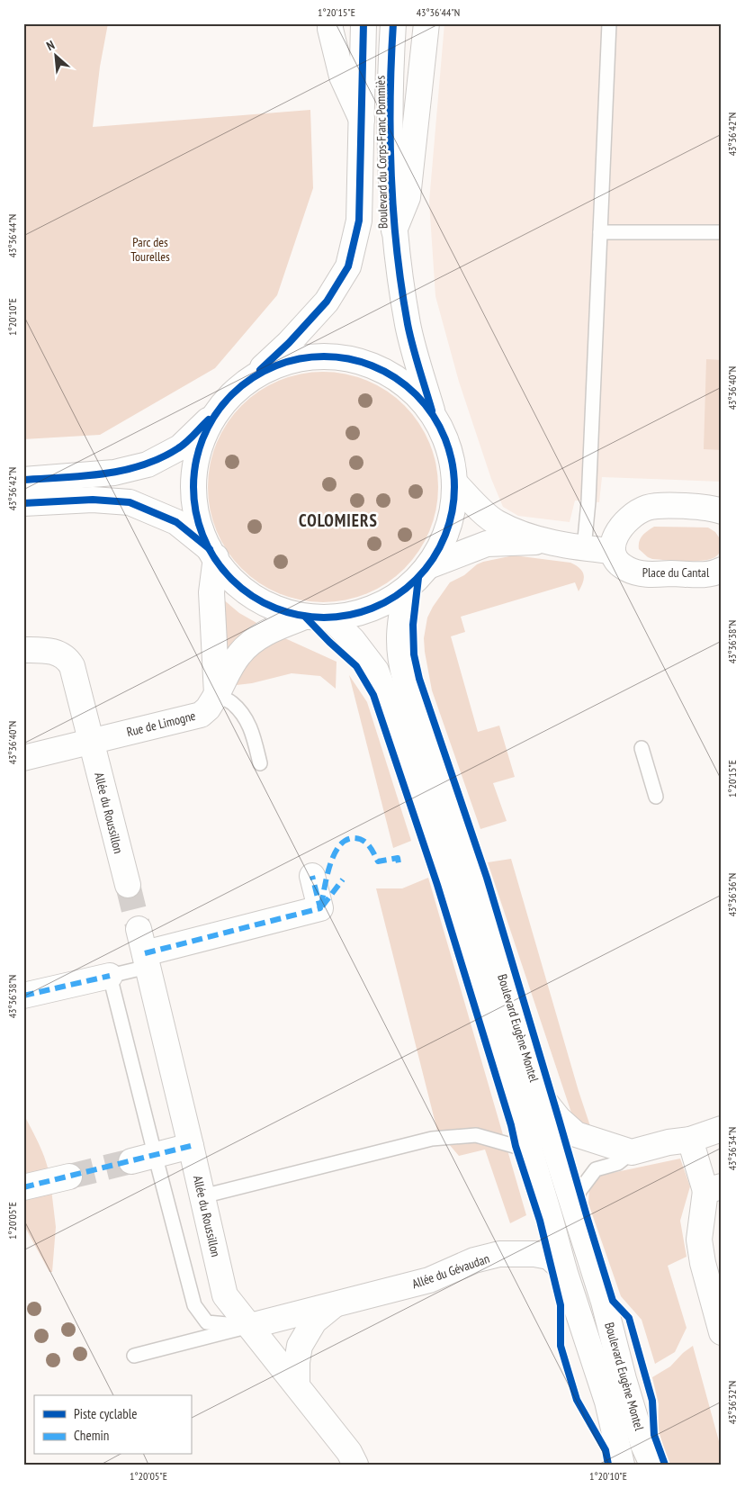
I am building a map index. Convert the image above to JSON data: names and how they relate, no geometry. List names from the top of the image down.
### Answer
{
  "streets": {
    "street": [
      "Boulevard du Corps-Franc Pommiès",
      "Place du Cantal",
      "Rue de Limogne",
      "Allée du Roussillon",
      "Boulevard Eugène Montel",
      "Allée du Gévaudan"
    ]
  },
  "crossings": [
    ["Rue de Limogne", "Allée du Roussillon"],
    ["Allée du Roussillon", "Allée du Gévaudan"],
    ["Boulevard Eugène Montel", "Allée du Gévaudan"]
  ],
  "districts": ["COLOMIERS"],
  "parks": ["Parc des Tourelles"],
  "legend": ["Piste cyclable", "Chemin"],
  "north": "top left",
  "coordinates": [
    "1°20'15\"E",
    "43°36'44\"N",
    "43°36'42\"N",
    "1°20'10\"E",
    "43°36'40\"N",
    "43°36'38\"N",
    "43°36'36\"N",
    "43°36'34\"N",
    "1°20'05\"E",
    "43°36'32\"N"
  ]
}
